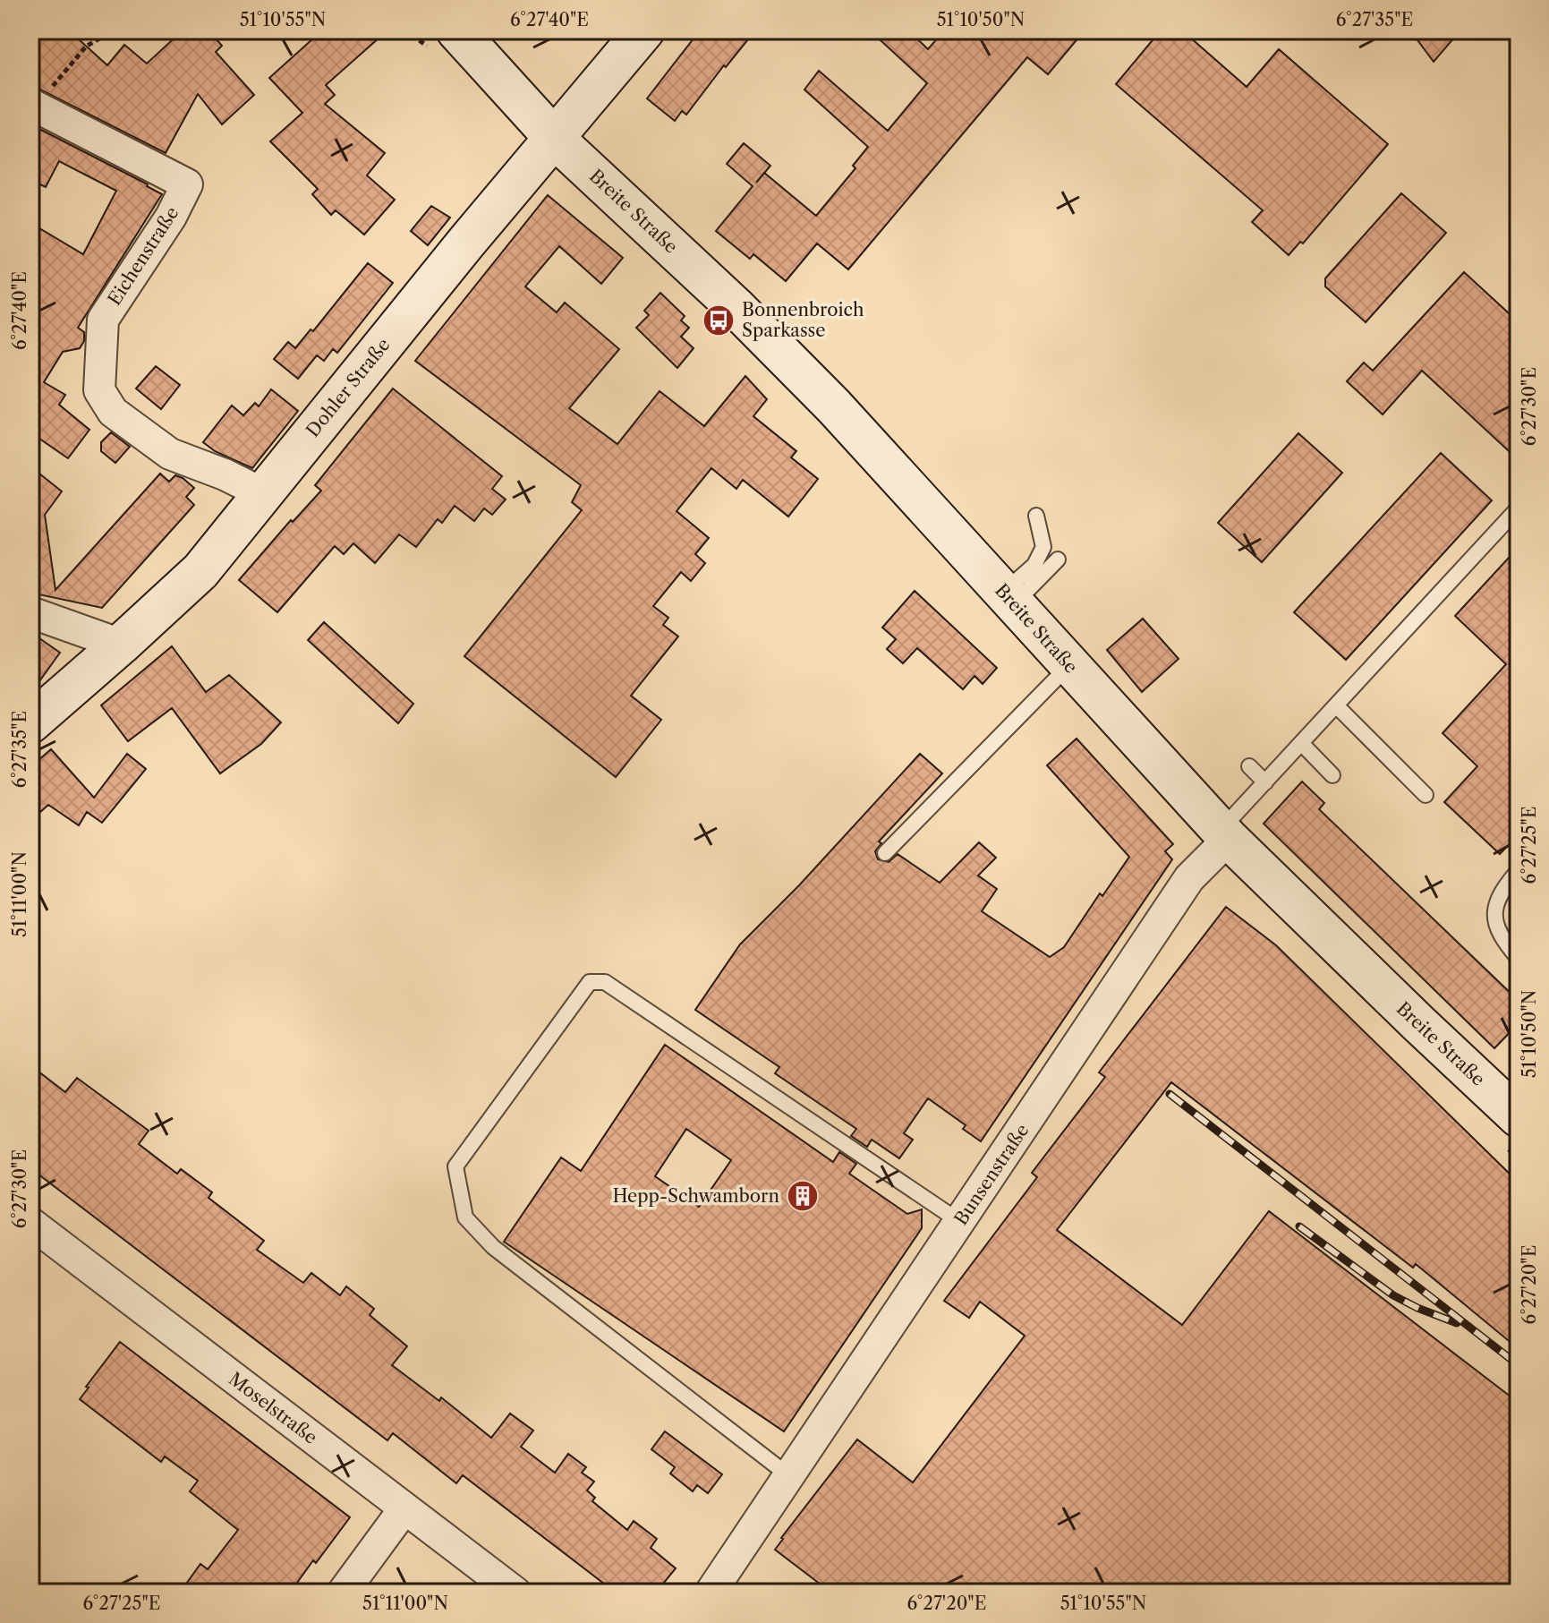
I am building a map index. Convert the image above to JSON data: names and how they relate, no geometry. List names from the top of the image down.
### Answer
{
  "streets": {
    "main road": ["Breite Straße", "Dohler Straße"],
    "street": ["Eichenstraße", "Bunsenstraße", "Moselstraße"]
  },
  "crossings": [
    ["Breite Straße", "Dohler Straße"],
    ["Breite Straße", "Bunsenstraße"],
    ["Eichenstraße", "Dohler Straße"]
  ],
  "places": {
    "bus stop": ["Bonnenbroich Sparkasse"],
    "building": ["Hepp-Schwamborn"]
  },
  "coordinates": [
    "51°10'55\"N",
    "6°27'40\"E",
    "51°10'50\"N",
    "6°27'35\"E",
    "6°27'30\"E",
    "6°27'25\"E",
    "51°11'00\"N",
    "6°27'20\"E"
  ]
}
